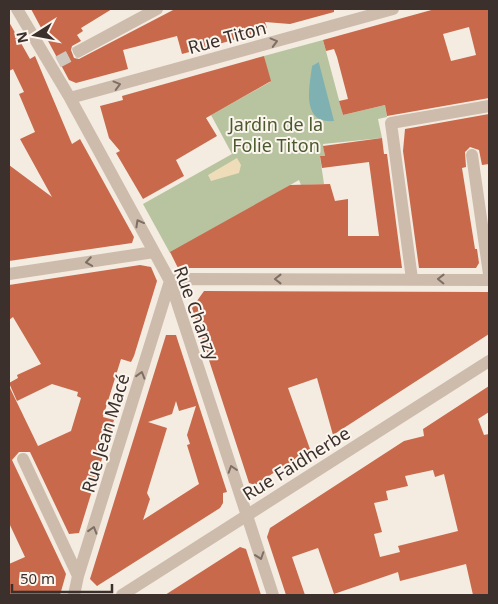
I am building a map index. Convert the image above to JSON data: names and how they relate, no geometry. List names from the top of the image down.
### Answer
{
  "streets": {
    "street": [
      "Rue Titon",
      "Rue Chanzy",
      "Rue Jean Macé",
      "Rue Faidherbe"
    ]
  },
  "crossings": [
    ["Rue Titon", "Rue Chanzy"],
    ["Rue Chanzy", "Rue Jean Macé"],
    ["Rue Chanzy", "Rue Faidherbe"]
  ],
  "one_way": ["Rue Titon", "Rue Jean Macé"],
  "parks": ["Jardin de la Folie Titon"],
  "scale_bar": "50 m",
  "north": "left"
}
